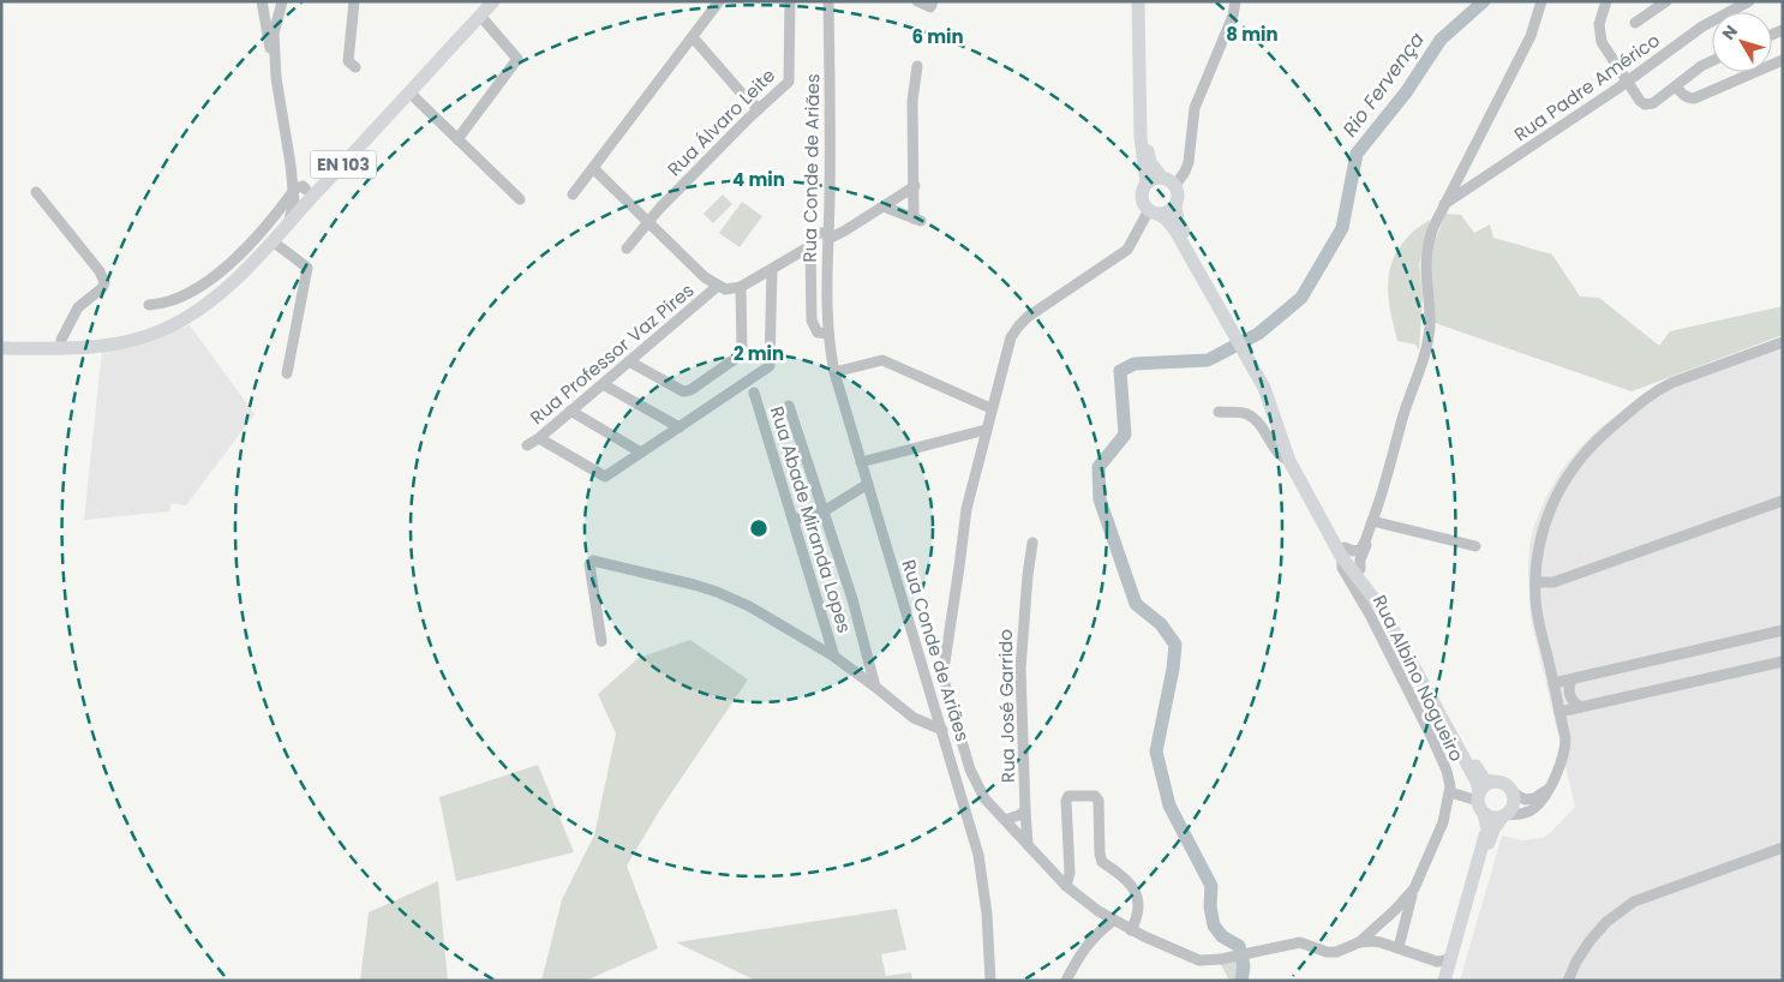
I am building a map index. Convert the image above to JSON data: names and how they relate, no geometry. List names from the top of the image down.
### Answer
{
  "streets": {
    "main road": ["EN 103"],
    "street": [
      "Rua Padre Américo",
      "Rua Álvaro Leite",
      "Rua Conde de Ariães",
      "Rua Professor Vaz Pires",
      "Rua Abade Miranda Lopes",
      "Rua Albino Nogueiro",
      "Rua José Garrido"
    ]
  },
  "water": ["Rio Fervença"],
  "north": "top left",
  "rings": [
    "8 min",
    "6 min",
    "4 min",
    "2 min"
  ]
}
